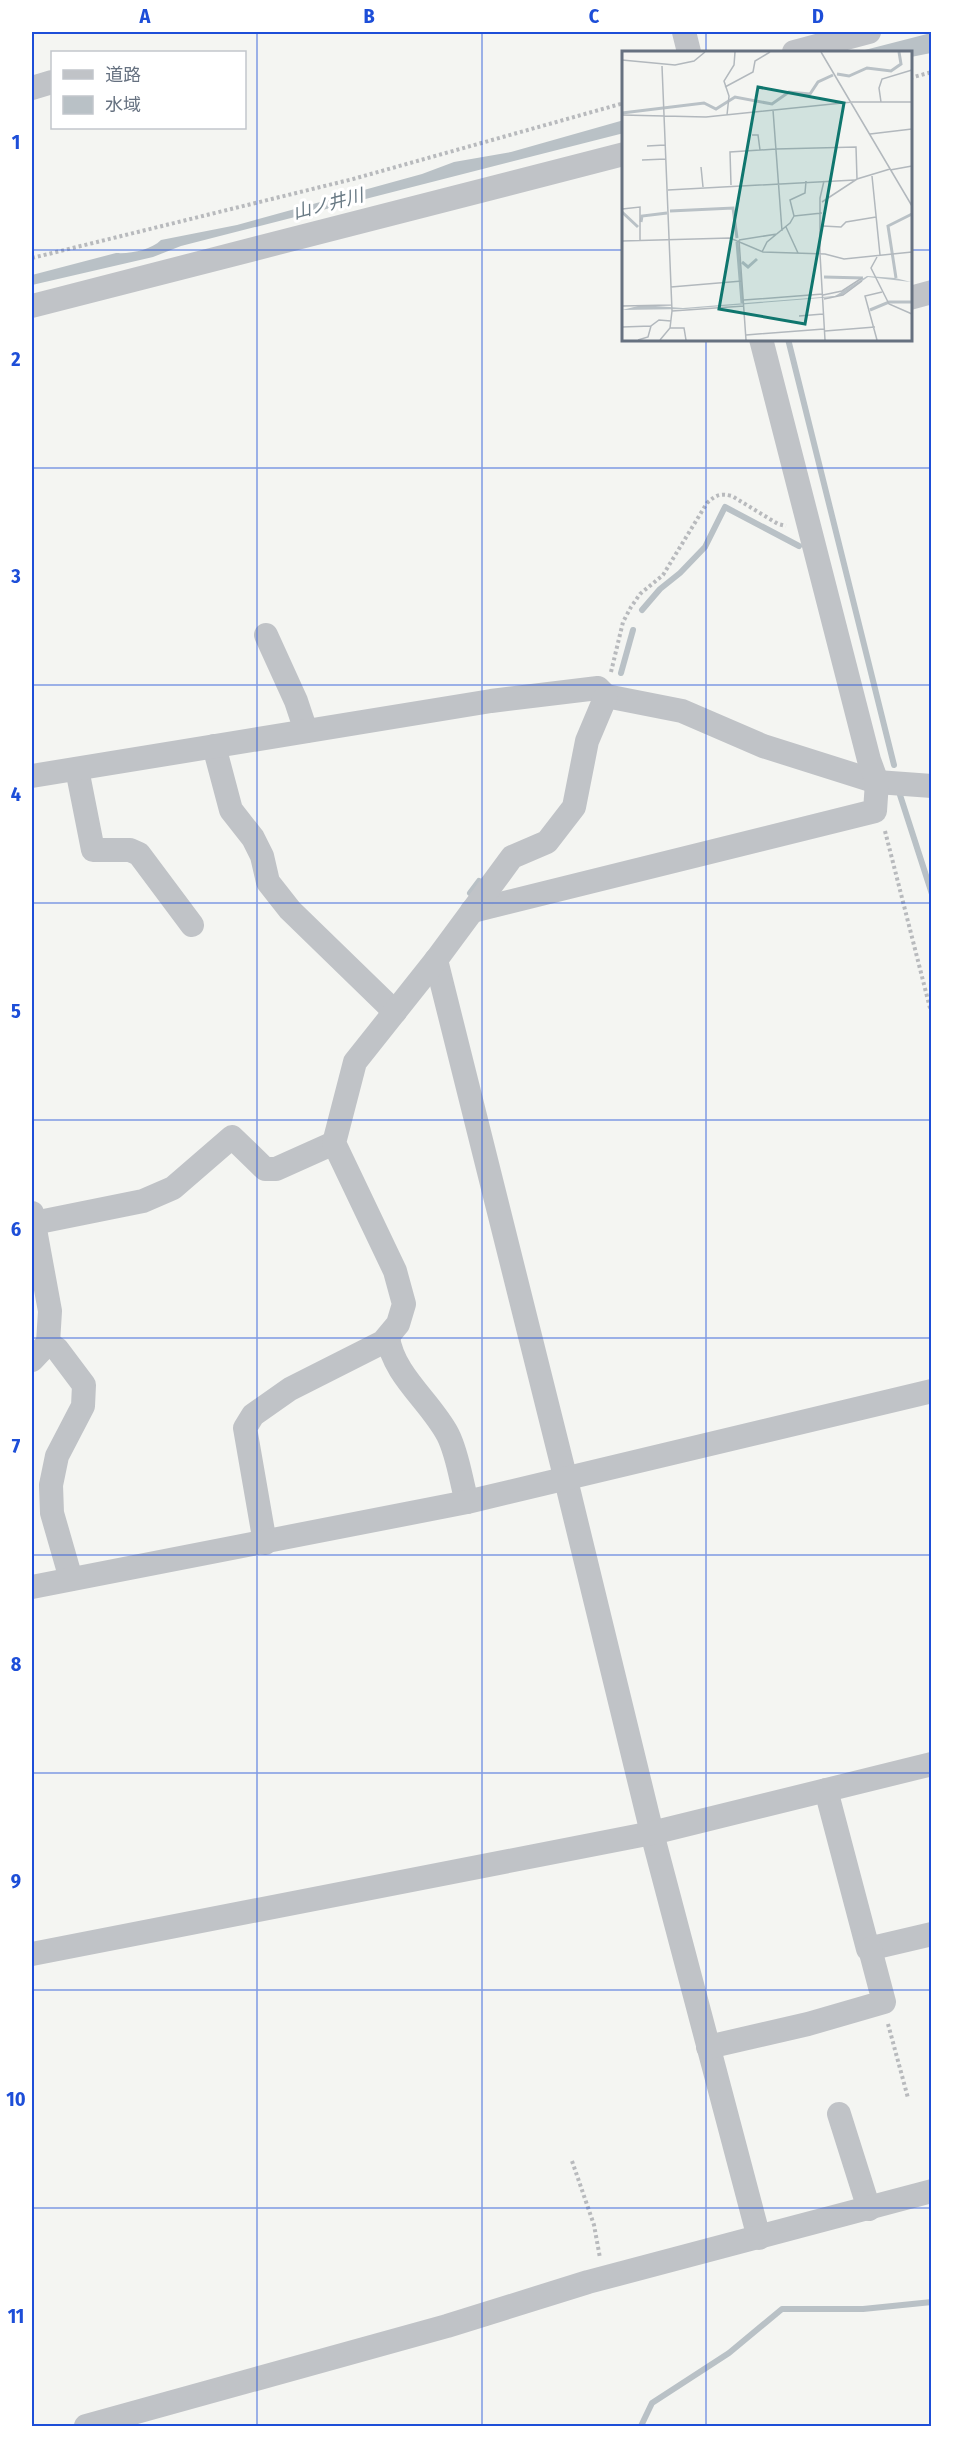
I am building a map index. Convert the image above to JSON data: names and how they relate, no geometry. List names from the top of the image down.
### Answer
{
  "water": ["山ノ井川"],
  "legend": ["道路", "水域"],
  "grid": {
    "columns": [
      "A",
      "B",
      "C",
      "D"
    ],
    "rows": [
      "1",
      "2",
      "3",
      "4",
      "5",
      "6",
      "7",
      "8",
      "9",
      "10",
      "11"
    ]
  }
}
